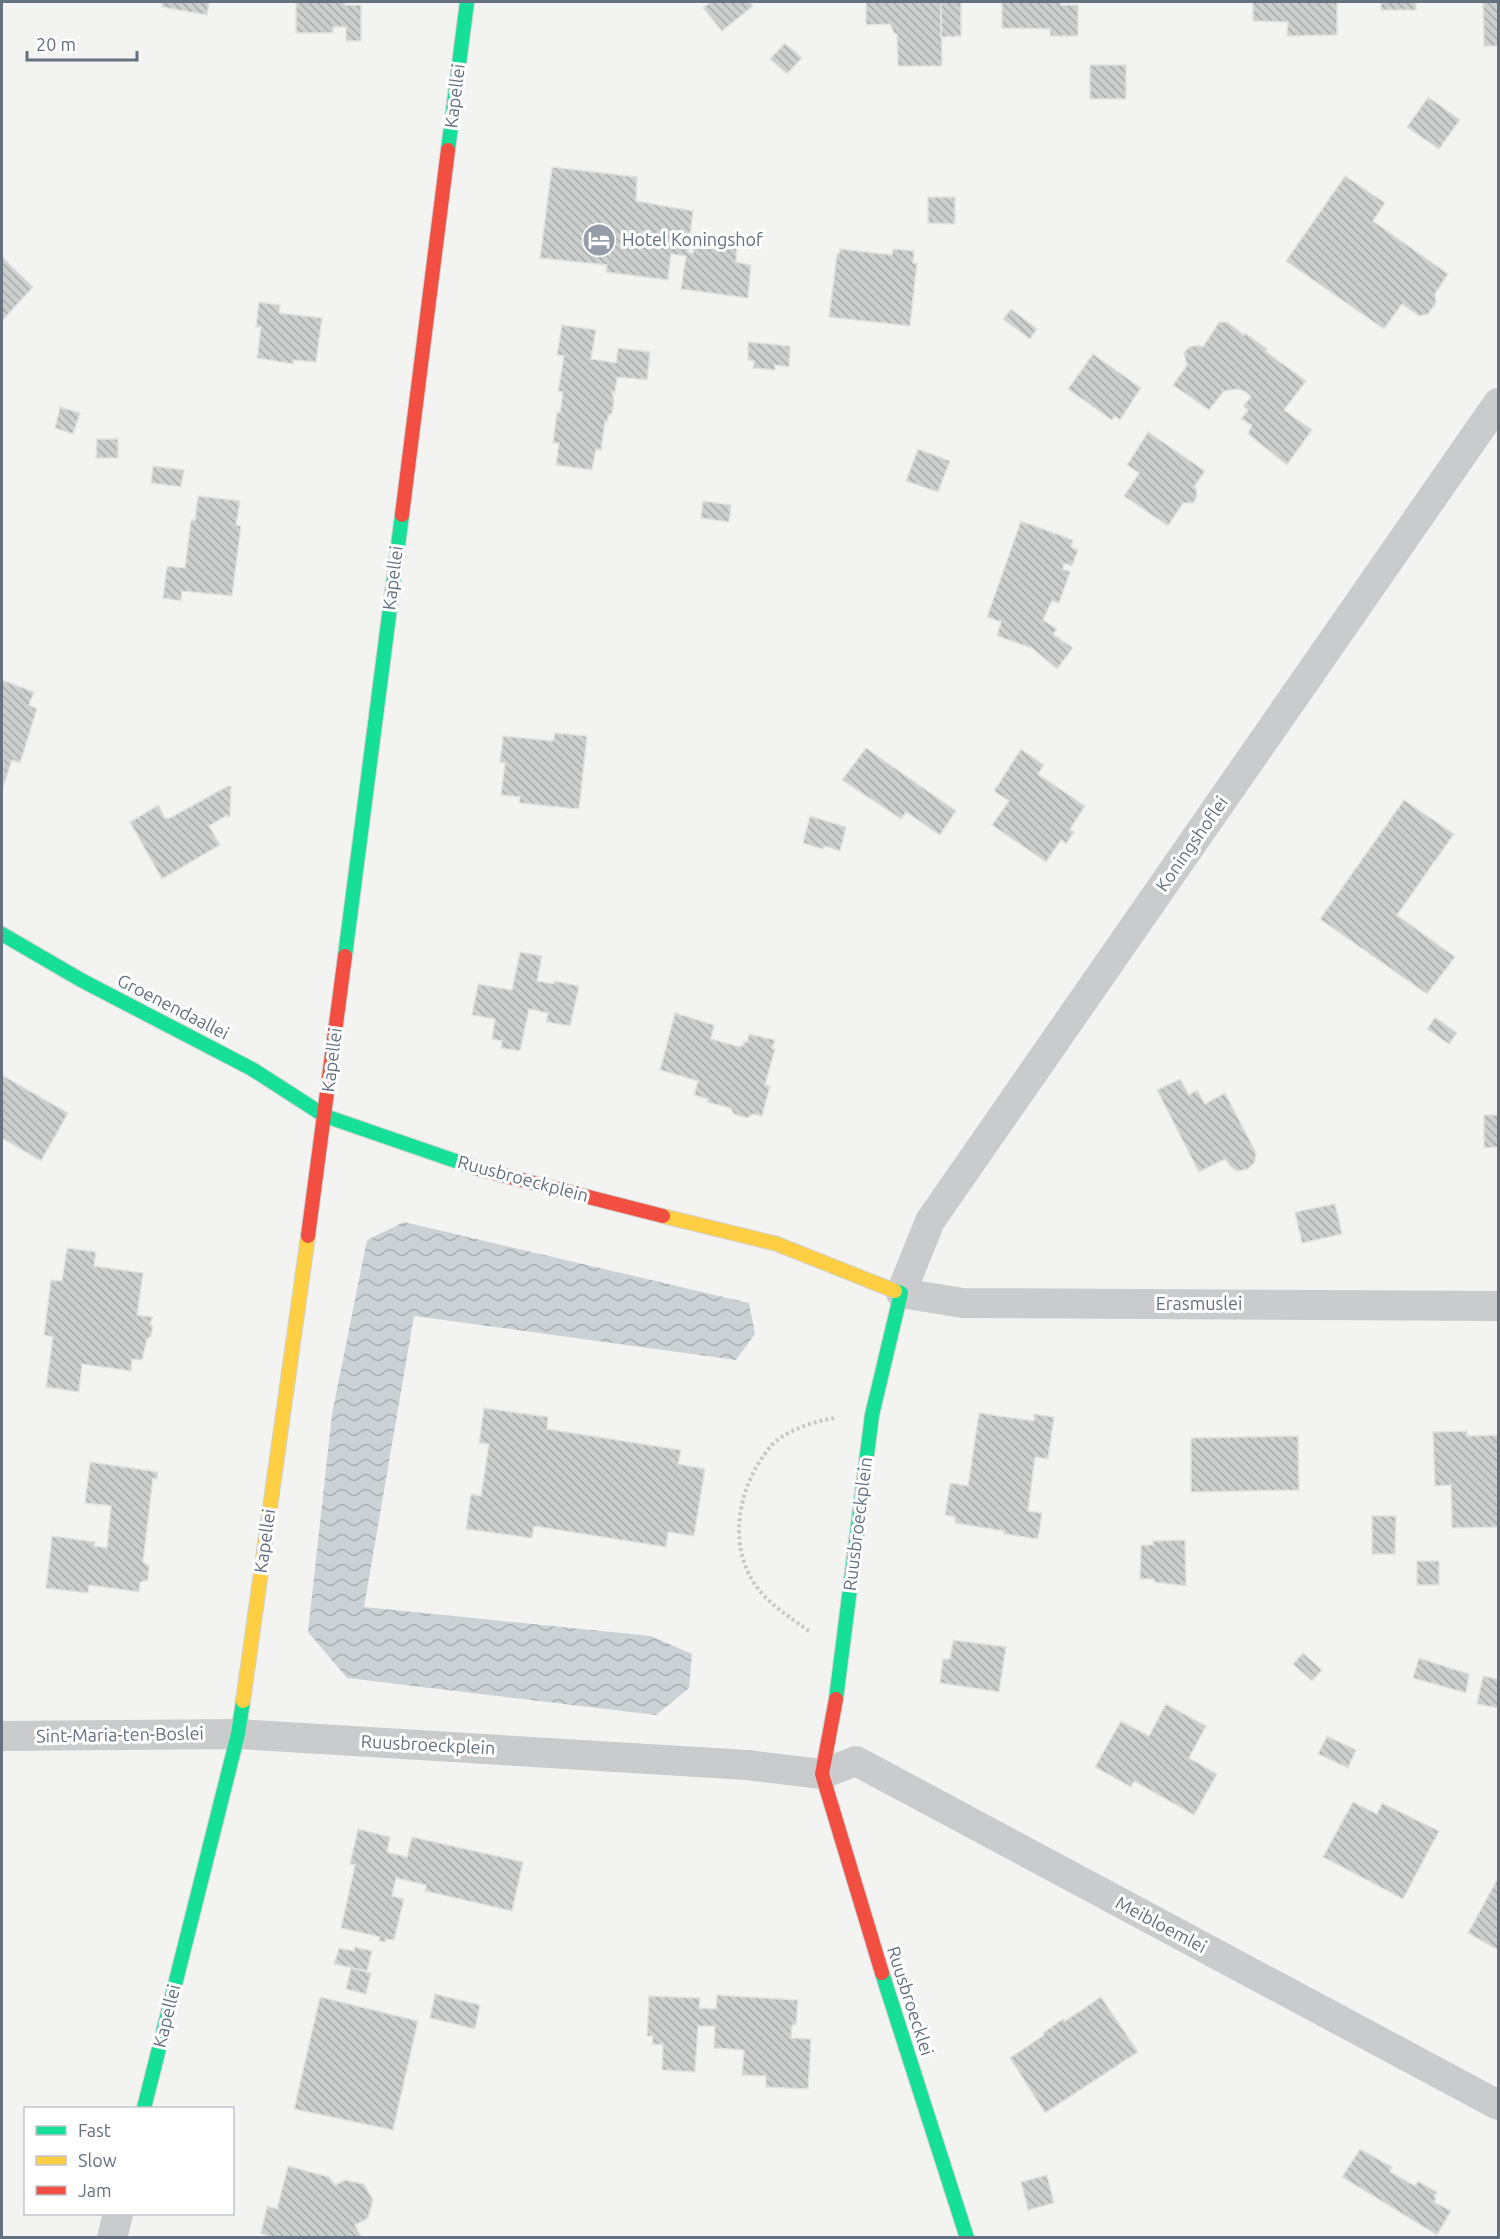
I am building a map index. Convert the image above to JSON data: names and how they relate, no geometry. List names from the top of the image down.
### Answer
{
  "streets": {
    "street": [
      "Kapellei",
      "Koningshoflei",
      "Groenendaallei",
      "Ruusbroeckplein",
      "Erasmuslei",
      "Sint-Maria-ten-Boslei",
      "Meibloemlei",
      "Ruusbroecklei"
    ]
  },
  "crossings": [
    ["Kapellei", "Groenendaallei"],
    ["Kapellei", "Ruusbroeckplein"],
    ["Kapellei", "Sint-Maria-ten-Boslei"],
    ["Koningshoflei", "Ruusbroeckplein"],
    ["Koningshoflei", "Erasmuslei"],
    ["Groenendaallei", "Ruusbroeckplein"],
    ["Ruusbroeckplein", "Erasmuslei"],
    ["Ruusbroeckplein", "Sint-Maria-ten-Boslei"],
    ["Ruusbroeckplein", "Meibloemlei"],
    ["Ruusbroeckplein", "Ruusbroecklei"],
    ["Meibloemlei", "Ruusbroecklei"]
  ],
  "places": {
    "hotel": ["Hotel Koningshof"]
  },
  "legend": ["Fast", "Slow", "Jam"],
  "scale_bar": "20 m"
}
